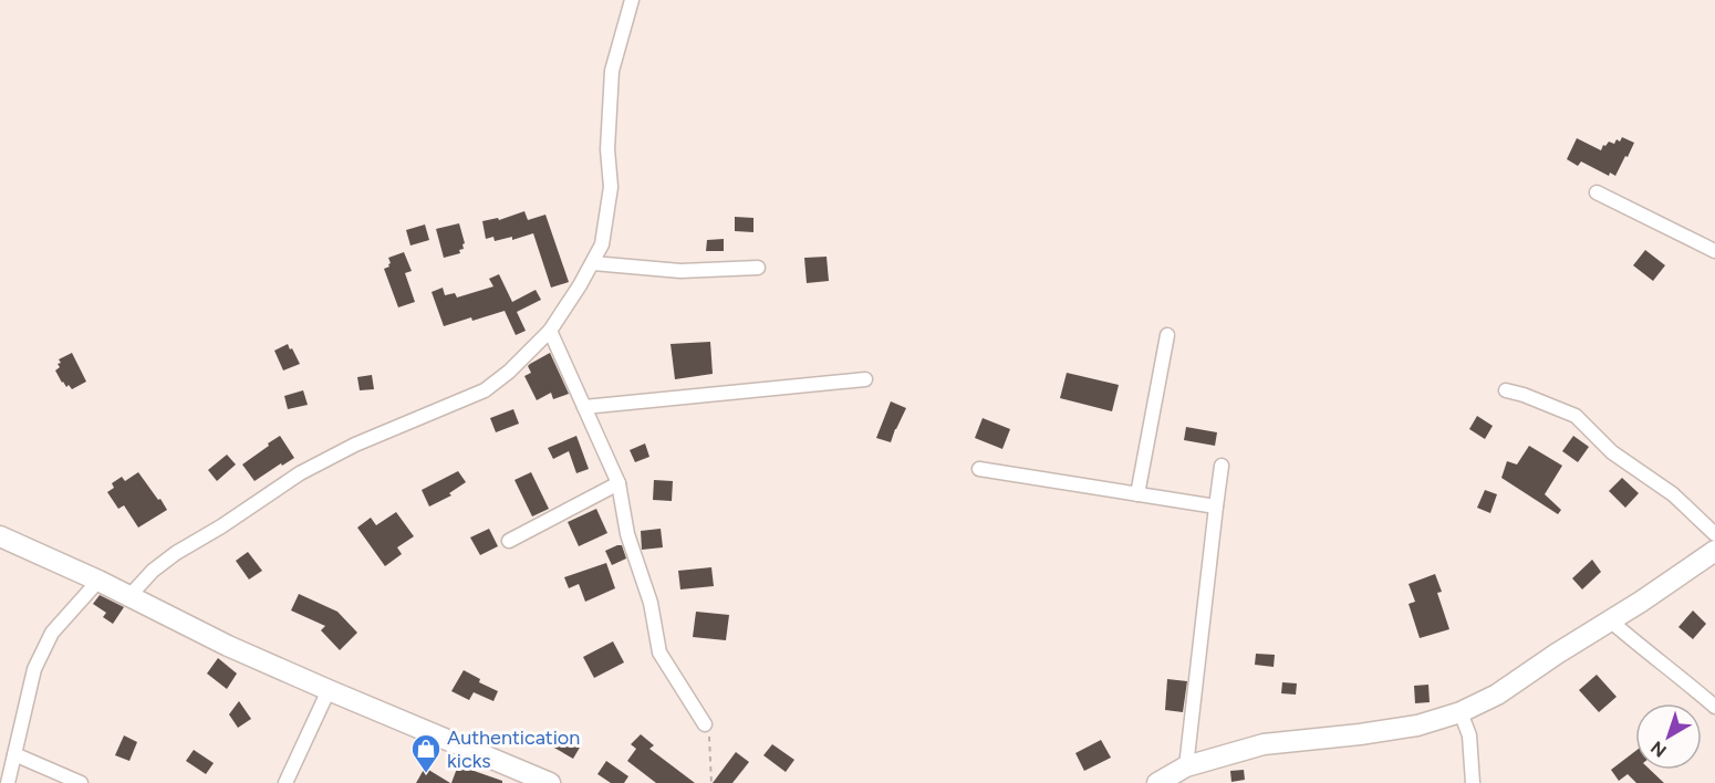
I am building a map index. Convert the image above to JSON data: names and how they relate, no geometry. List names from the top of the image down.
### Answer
{
  "places": {
    "shop": ["Authentication kicks"]
  },
  "north": "bottom left"
}
